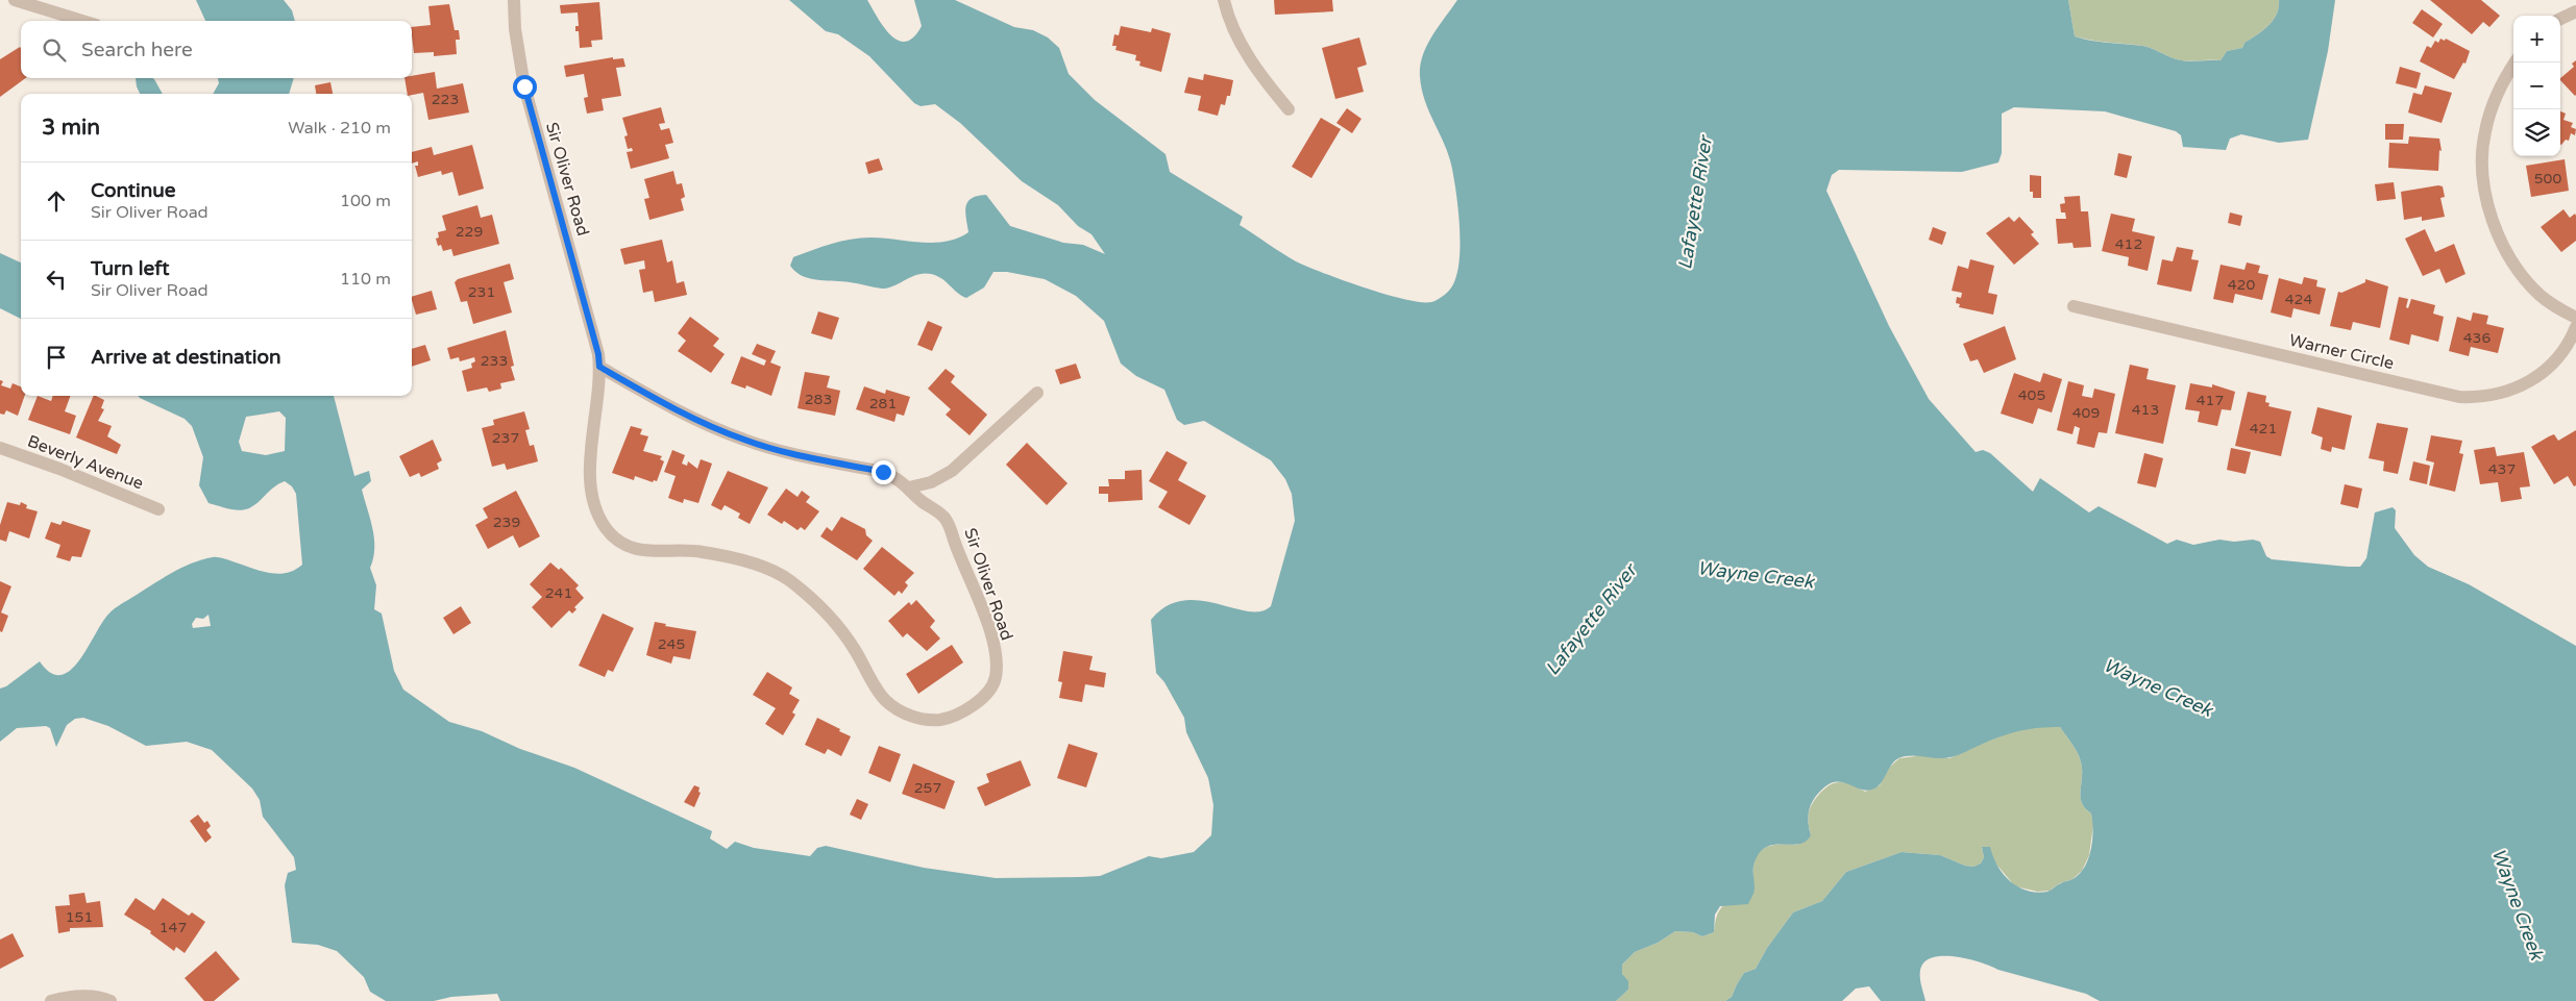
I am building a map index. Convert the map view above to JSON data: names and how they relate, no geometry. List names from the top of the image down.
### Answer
{
  "streets": {
    "street": ["Sir Oliver Road", "Warner Circle", "Beverly Avenue"]
  },
  "water": ["Lafayette River", "Wayne Creek"],
  "house_numbers": [
    "223",
    "500",
    "229",
    "412",
    "420",
    "231",
    "424",
    "436",
    "233",
    "405",
    "283",
    "417",
    "281",
    "413",
    "409",
    "421",
    "237",
    "437",
    "239",
    "241",
    "245",
    "257",
    "151",
    "147"
  ],
  "page": {
    "map_buttons": ["+", "−"],
    "search": "Search here",
    "heading": ["3 min", "Walk · 210 m"],
    "list": [
      ["Continue", "Sir Oliver Road", "100 m"],
      ["Turn left", "Sir Oliver Road", "110 m"],
      "Arrive at destination"
    ]
  }
}
